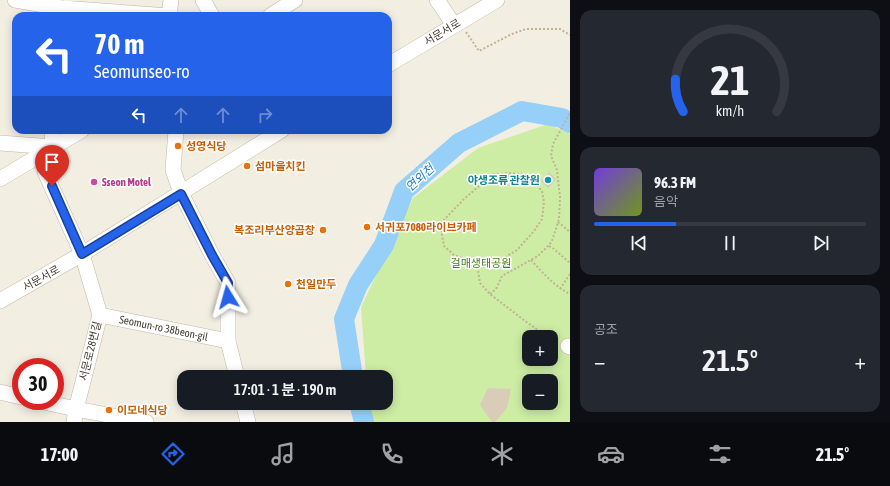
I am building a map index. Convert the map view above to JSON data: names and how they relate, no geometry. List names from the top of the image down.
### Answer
{
  "streets": {
    "street": ["서문서로", "Seomun-ro 38beon-gil", "서문로28번길"]
  },
  "crossings": [
    ["서문서로", "서문로28번길"],
    ["Seomun-ro 38beon-gil", "서문로28번길"]
  ],
  "water": ["연외천"],
  "parks": ["걸매생태공원"],
  "places": [
    "성영식당",
    "섬마을치킨",
    "야생조류 관찰원",
    "Sseon Motel",
    "서귀포7080라이브카페",
    "복조리부산양곱창",
    "천일만두",
    "이모네식당"
  ],
  "page": {
    "turn": ["70 m", "Seomunseo-ro"],
    "song": ["96.3 FM", "음악"],
    "tile": "공조",
    "map_buttons": ["+", "−"],
    "heat": ["−", "21.5°", "+"],
    "limit": "30",
    "trip": "17:01 · 1 분 · 190 m",
    "tabs": ["17:00", "21.5°"],
    "gauge": ["21", "km/h"]
  }
}
